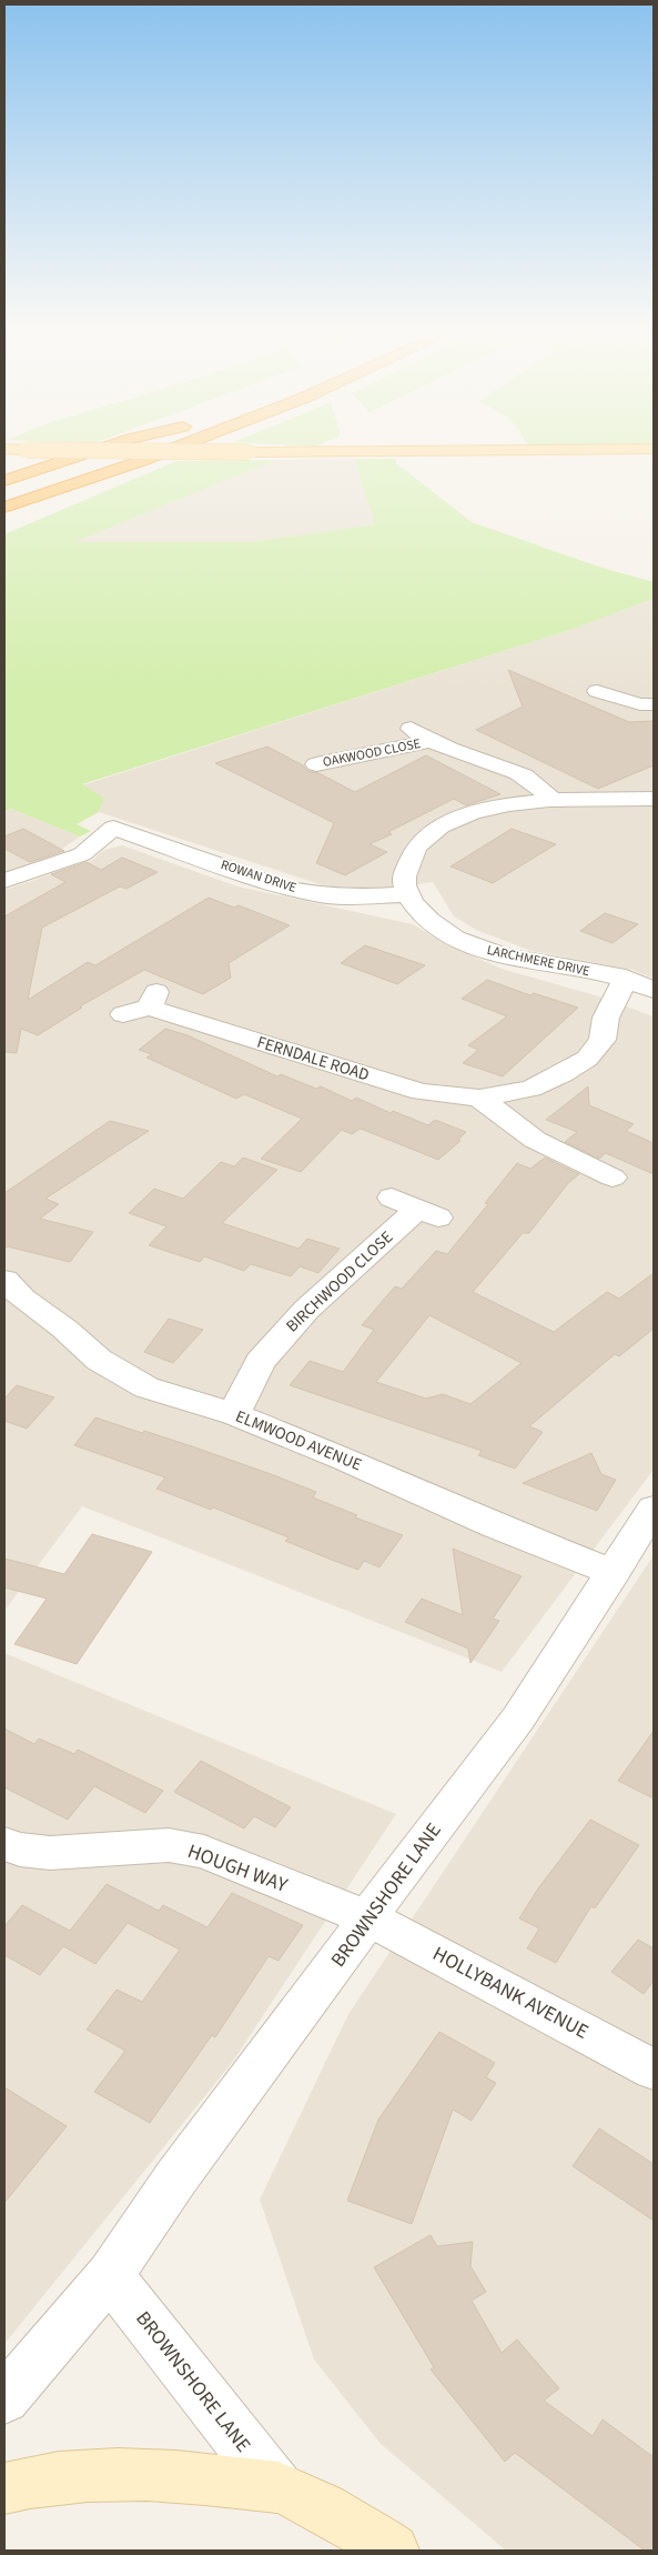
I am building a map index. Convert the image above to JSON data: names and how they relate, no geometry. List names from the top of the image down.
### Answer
{
  "streets": {
    "street": [
      "OAKWOOD CLOSE",
      "ROWAN DRIVE",
      "LARCHMERE DRIVE",
      "FERNDALE ROAD",
      "BIRCHWOOD CLOSE",
      "ELMWOOD AVENUE",
      "HOUGH WAY",
      "BROWNSHORE LANE",
      "HOLLYBANK AVENUE"
    ]
  },
  "crossings": [
    ["ROWAN DRIVE", "LARCHMERE DRIVE"],
    ["LARCHMERE DRIVE", "FERNDALE ROAD"],
    ["BIRCHWOOD CLOSE", "ELMWOOD AVENUE"],
    ["ELMWOOD AVENUE", "BROWNSHORE LANE"],
    ["HOUGH WAY", "BROWNSHORE LANE"],
    ["HOUGH WAY", "HOLLYBANK AVENUE"],
    ["BROWNSHORE LANE", "HOLLYBANK AVENUE"]
  ]
}
